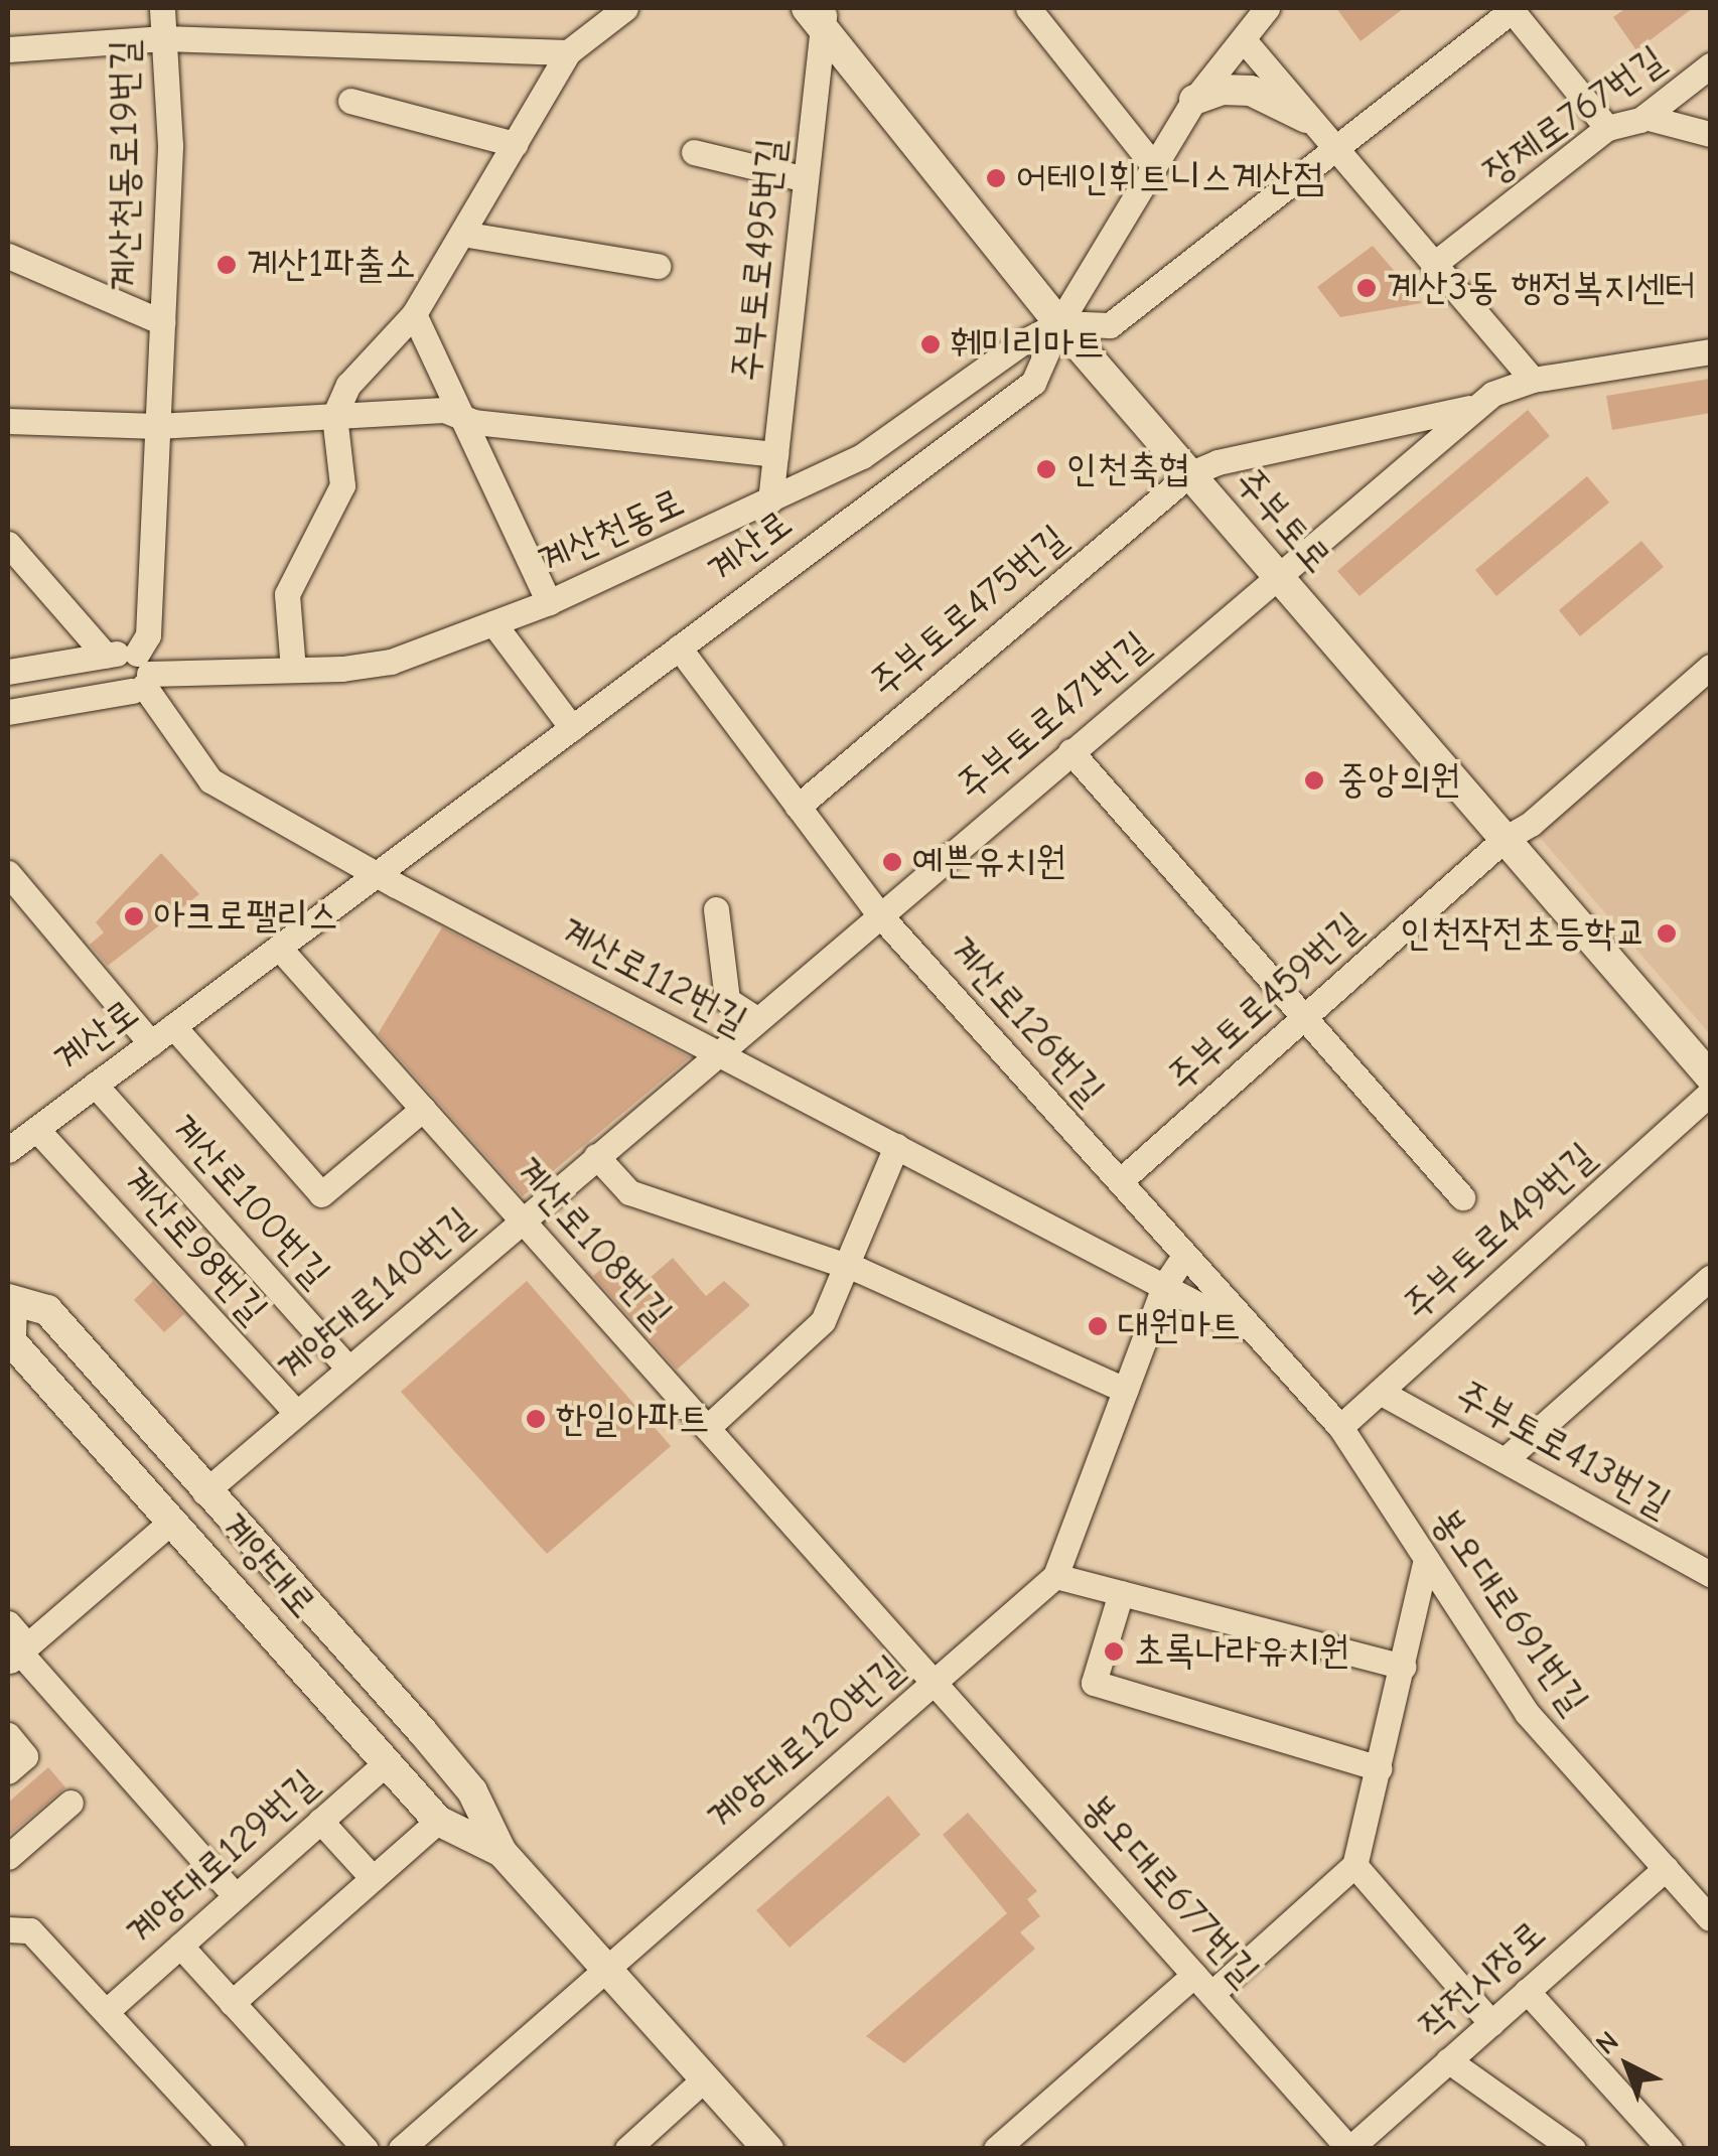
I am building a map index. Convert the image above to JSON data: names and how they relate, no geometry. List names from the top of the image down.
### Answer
{
  "streets": {
    "main road": ["주부토로", "계양대로"],
    "street": [
      "장제로767번길",
      "계산천동로19번길",
      "주부토로495번길",
      "계산천동로",
      "계산로",
      "주부토로475번길",
      "주부토로471번길",
      "계산로112번길",
      "주부토로459번길",
      "계산로126번길",
      "계산로100번길",
      "주부토로449번길",
      "계산로108번길",
      "계산로98번길",
      "계양대로140번길",
      "주부토로413번길",
      "봉오대로691번길",
      "계양대로120번길",
      "계양대로129번길",
      "봉오대로677번길",
      "작전시장로"
    ]
  },
  "crossings": [
    ["계산천동로19번길", "계산천동로"],
    ["계산천동로19번길", "계산로112번길"],
    ["주부토로495번길", "주부토로"],
    ["주부토로495번길", "계산천동로"],
    ["주부토로", "계산천동로"],
    ["주부토로", "계산로"],
    ["주부토로", "주부토로475번길"],
    ["주부토로", "주부토로471번길"],
    ["주부토로", "주부토로459번길"],
    ["계산천동로", "계산로"],
    ["계산천동로", "계산로112번길"],
    ["계산로", "계산로112번길"],
    ["계산로", "계산로126번길"],
    ["계산로", "계산로100번길"],
    ["계산로", "계산로108번길"],
    ["계산로", "계산로98번길"],
    ["주부토로475번길", "계산로126번길"],
    ["주부토로471번길", "계산로126번길"],
    ["주부토로471번길", "계양대로140번길"],
    ["계산로112번길", "계산로126번길"],
    ["계산로112번길", "계양대로140번길"],
    ["계산로112번길", "계양대로120번길"],
    ["주부토로459번길", "계산로126번길"],
    ["계산로126번길", "주부토로449번길"],
    ["계산로126번길", "계양대로140번길"],
    ["계산로126번길", "봉오대로691번길"],
    ["계산로126번길", "계양대로120번길"],
    ["계산로100번길", "계양대로140번길"],
    ["주부토로449번길", "주부토로413번길"],
    ["주부토로449번길", "봉오대로691번길"],
    ["계산로108번길", "계양대로140번길"],
    ["계산로108번길", "계양대로120번길"],
    ["계산로108번길", "봉오대로677번길"],
    ["계산로98번길", "계양대로140번길"],
    ["계양대로140번길", "계양대로"],
    ["계양대로", "계양대로120번길"],
    ["계양대로", "계양대로129번길"],
    ["봉오대로691번길", "작전시장로"],
    ["계양대로120번길", "봉오대로677번길"],
    ["봉오대로677번길", "작전시장로"]
  ],
  "places": [
    "어테인휘트니스계산점",
    "계산1파출소",
    "계산3동 행정복지센터",
    "훼미리마트",
    "인천축협",
    "중앙의원",
    "예쁜유치원",
    "아크로팰리스",
    "인천작전초등학교",
    "대원마트",
    "한일아파트",
    "초록나라유치원"
  ],
  "north": "top left"
}
